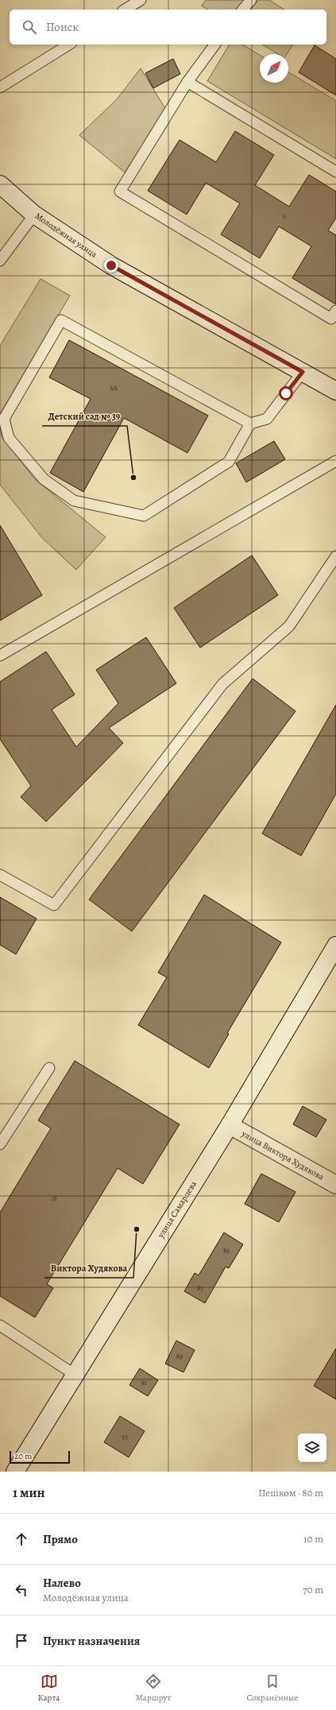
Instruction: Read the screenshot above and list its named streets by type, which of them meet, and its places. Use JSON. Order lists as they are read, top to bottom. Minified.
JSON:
{"streets":{"street":["Молодёжная улица","улица Виктора Худякова","улица Самарцева"]},"crossings":[["улица Виктора Худякова","улица Самарцева"]],"places":["Детский сад № 39","Виктора Худякова"],"house_numbers":["5","2А","18","85","87","89","91","93"],"scale_bar":"20 m","north":"top right","page":{"search":"Поиск","scale":"20 m","heading":["1 мин","Пешком · 80 m"],"list":[["Прямо","10 m"],["Налево","Молодёжная улица","70 m"],"Пункт назначения"],"nav":["Карта","Маршрут","Сохранённые"]}}
